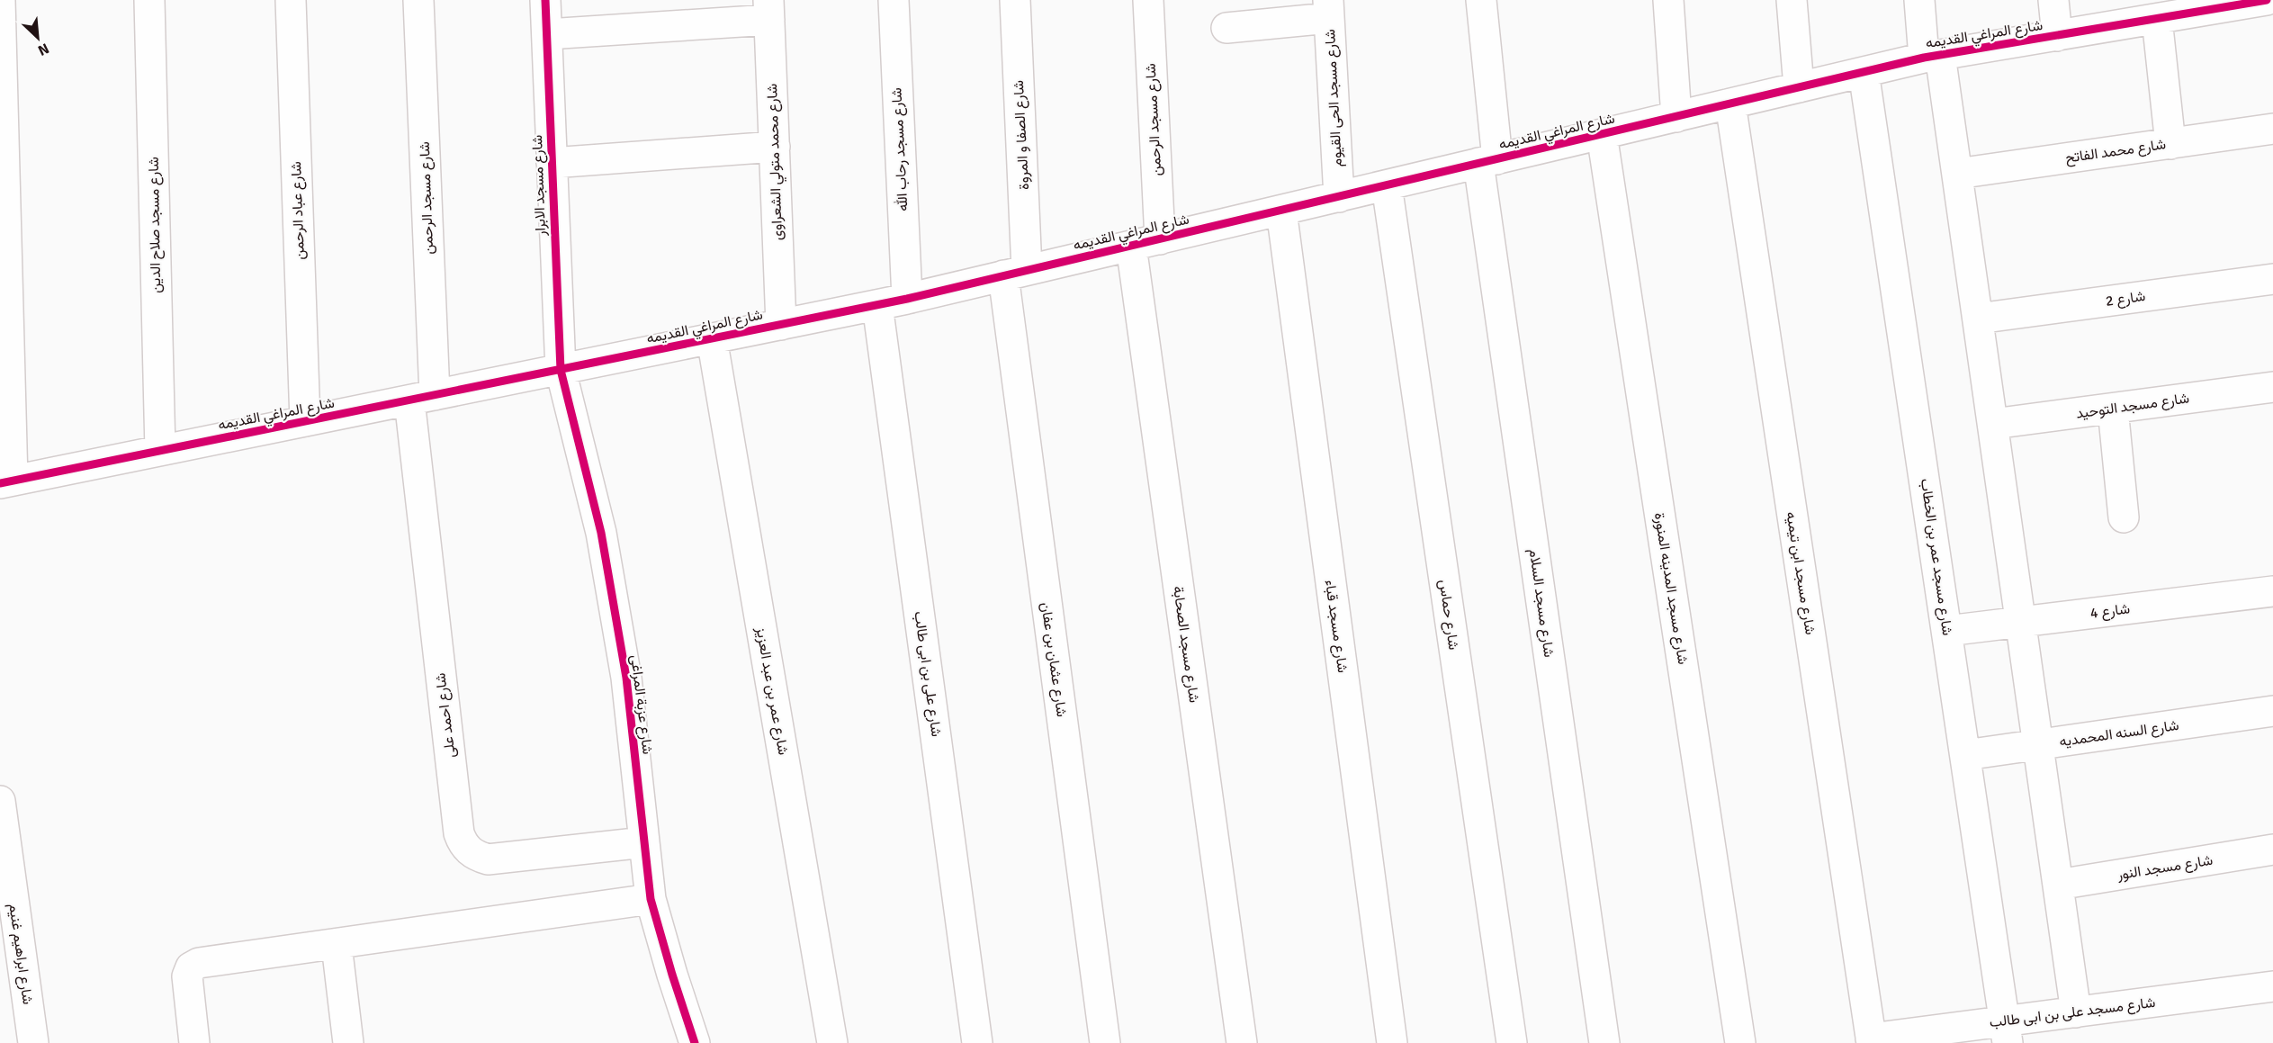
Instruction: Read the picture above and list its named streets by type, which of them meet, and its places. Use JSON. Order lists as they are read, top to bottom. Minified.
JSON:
{"streets":{"street":["شارع المراغي القديمه","شارع مسجد الحى القيوم","شارع مسجد الرحمن","شارع الصفا و المروة","شارع مسجد رحاب الله","شارع محمد الفاتح","شارع محمد متولي الشعراوى","شارع مسجد الابرار","شارع عباد الرحمن","شارع مسجد صلاح الدين","شارع 2","شارع مسجد التوحيد","شارع مسجد عمر بن الخطاب","شارع مسجد ابن تيميه","شارع مسجد المدينه المنورة","شارع مسجد السلام","شارع 4","شارع حماس","شارع مسجد قباء","شارع مسجد الصحابة","شارع عثمان بن عفان","شارع على بن ابى طالب","شارع عمر بن عبد العزيز","شارع عزبة المراغى","شارع احمد على","شارع السنه المحمديه","شارع مسجد النور","شارع ابراهيم غنيم","شارع مسجد على بن ابى طالب"]},"crossings":[["شارع المراغي القديمه","شارع مسجد الحى القيوم"],["شارع المراغي القديمه","شارع مسجد الرحمن"],["شارع المراغي القديمه","شارع الصفا و المروة"],["شارع المراغي القديمه","شارع مسجد رحاب الله"],["شارع المراغي القديمه","شارع محمد متولي الشعراوى"],["شارع المراغي القديمه","شارع مسجد الابرار"],["شارع المراغي القديمه","شارع عباد الرحمن"],["شارع المراغي القديمه","شارع مسجد صلاح الدين"],["شارع المراغي القديمه","شارع مسجد عمر بن الخطاب"],["شارع المراغي القديمه","شارع مسجد ابن تيميه"],["شارع المراغي القديمه","شارع مسجد المدينه المنورة"],["شارع المراغي القديمه","شارع مسجد السلام"],["شارع المراغي القديمه","شارع حماس"],["شارع المراغي القديمه","شارع مسجد قباء"],["شارع المراغي القديمه","شارع مسجد الصحابة"],["شارع المراغي القديمه","شارع عثمان بن عفان"],["شارع المراغي القديمه","شارع على بن ابى طالب"],["شارع المراغي القديمه","شارع عمر بن عبد العزيز"],["شارع المراغي القديمه","شارع عزبة المراغى"],["شارع المراغي القديمه","شارع احمد على"],["شارع مسجد الرحمن","شارع احمد على"],["شارع الصفا و المروة","شارع عثمان بن عفان"],["شارع مسجد الابرار","شارع عزبة المراغى"],["شارع مسجد عمر بن الخطاب","شارع 4"],["شارع مسجد عمر بن الخطاب","شارع السنه المحمديه"],["شارع مسجد عمر بن الخطاب","شارع مسجد على بن ابى طالب"],["شارع مسجد ابن تيميه","شارع مسجد على بن ابى طالب"],["شارع عزبة المراغى","شارع احمد على"]],"north":"bottom right"}
